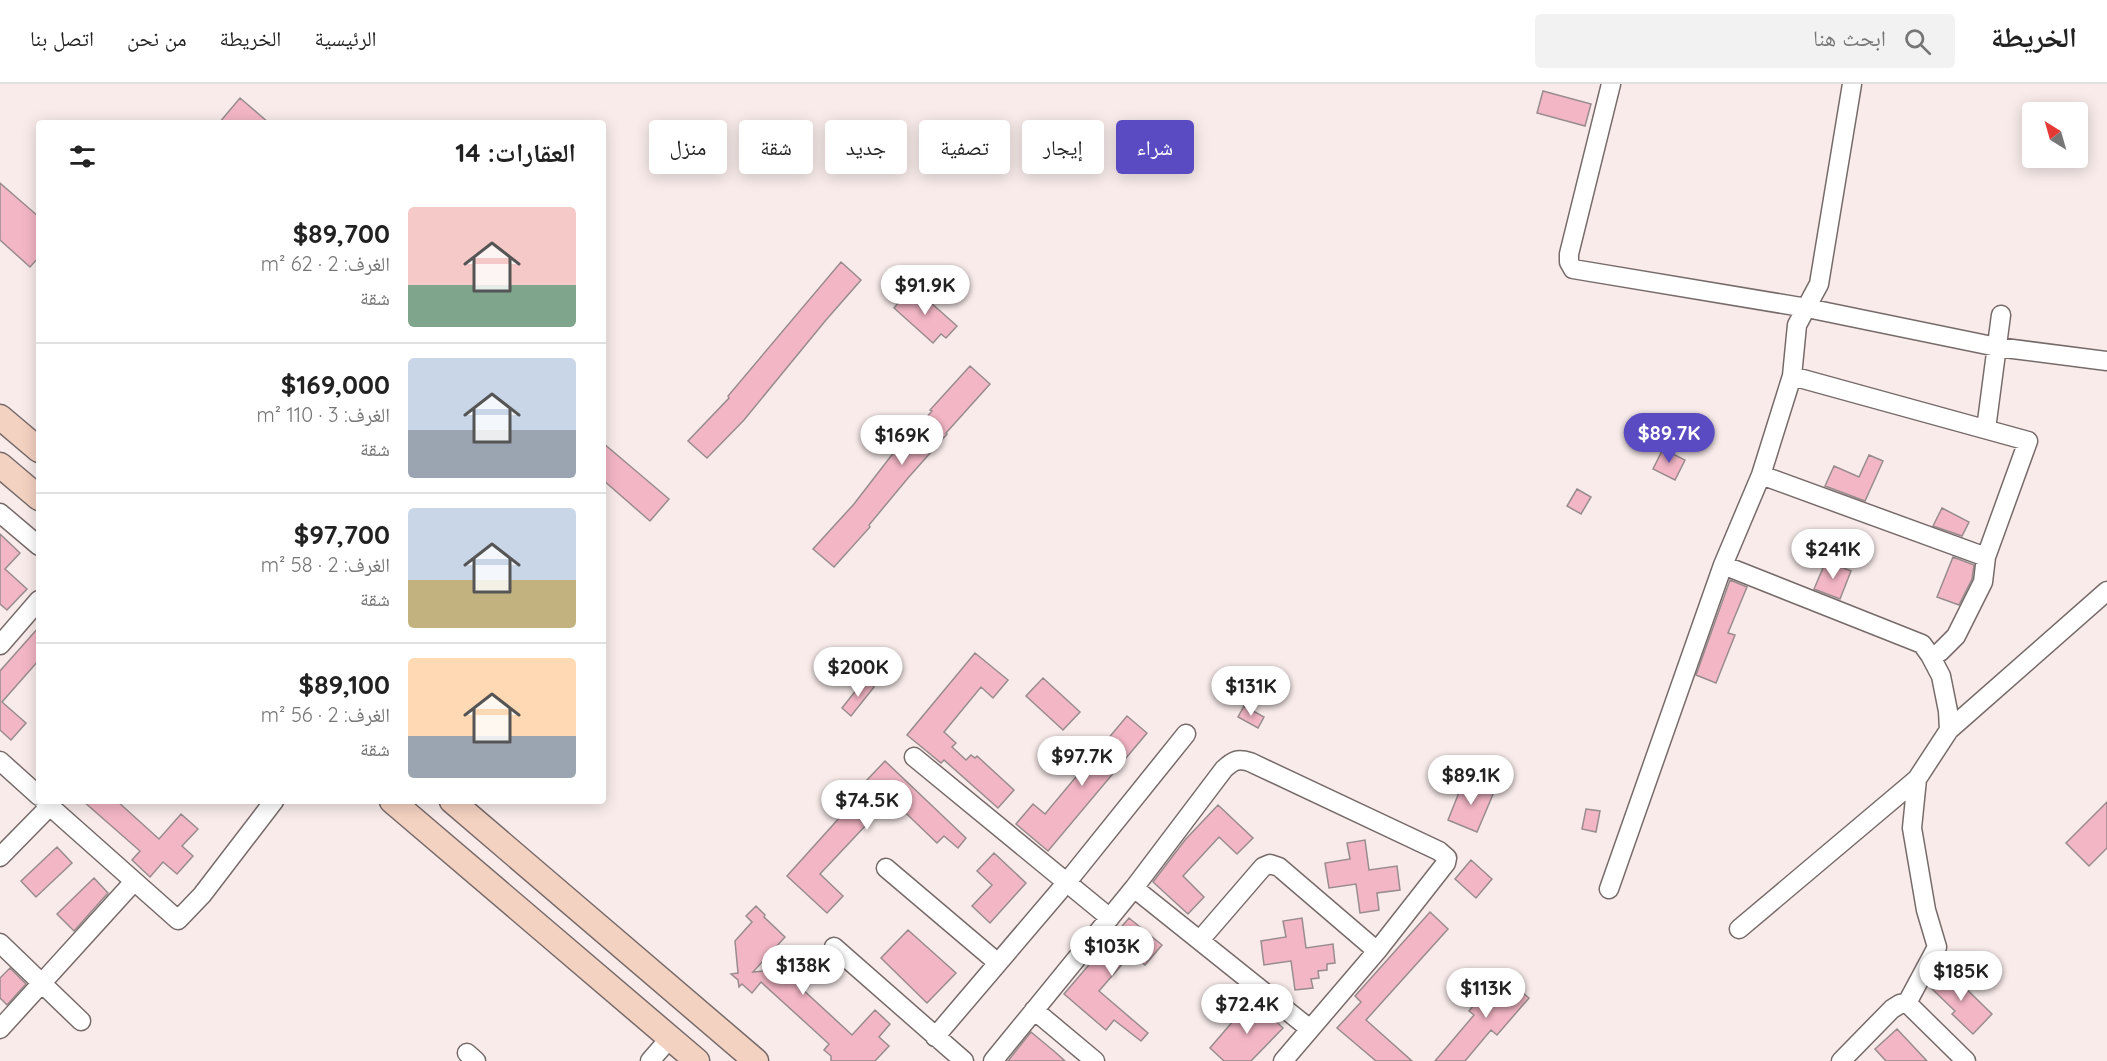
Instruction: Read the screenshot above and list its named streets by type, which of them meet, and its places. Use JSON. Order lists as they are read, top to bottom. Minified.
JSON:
{"north":"top left","page":{"header":"الخريطة","search":"ابحث هنا","nav":["الرئيسية","الخريطة","من نحن","اتصل بنا"],"chip":["شراء","إيجار","تصفية","جديد","شقة","منزل"],"heading":"العقارات: 14","list":[{"name":"$89,700","note":"الغرف: 2 · 62 m² · شقة"},{"name":"$169,000","note":"الغرف: 3 · 110 m² · شقة"},{"name":"$97,700","note":"الغرف: 2 · 58 m² · شقة"},{"name":"$89,100","note":"الغرف: 2 · 56 m² · شقة"}],"price":["$91.9K","$89.7K","$169K","$241K","$200K","$131K","$97.7K","$89.1K","$74.5K","$103K","$138K","$185K","$113K","$72.4K"]}}
